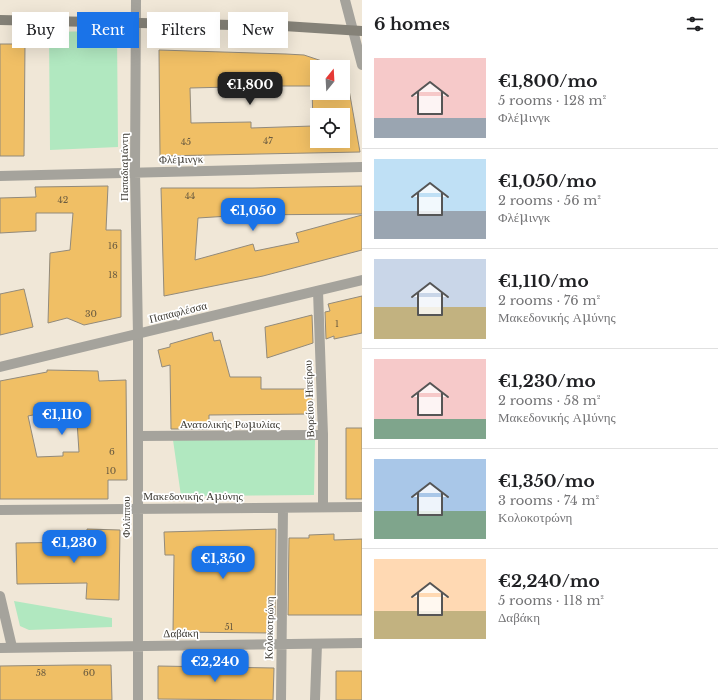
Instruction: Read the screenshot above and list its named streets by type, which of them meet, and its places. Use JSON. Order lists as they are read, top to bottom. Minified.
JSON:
{"streets":{"street":["Φλέμινγκ","Παπαδιαμάντη","Παπαφλέσσα","Βορείου Ηπείρου","Ανατολικής Ρωμυλίας","Μακεδονικής Αμύνης","Φιλίππου","Κολοκοτρώνη","Δαβάκη"]},"crossings":[["Φλέμινγκ","Παπαδιαμάντη"],["Παπαδιαμάντη","Παπαφλέσσα"],["Παπαδιαμάντη","Φιλίππου"],["Παπαφλέσσα","Βορείου Ηπείρου"],["Παπαφλέσσα","Φιλίππου"],["Βορείου Ηπείρου","Ανατολικής Ρωμυλίας"],["Βορείου Ηπείρου","Μακεδονικής Αμύνης"],["Ανατολικής Ρωμυλίας","Φιλίππου"],["Μακεδονικής Αμύνης","Φιλίππου"],["Μακεδονικής Αμύνης","Κολοκοτρώνη"],["Φιλίππου","Δαβάκη"],["Κολοκοτρώνη","Δαβάκη"]],"house_numbers":["47","45","44","42","16","18","30","1","6","10","51","58","60"],"north":"top","page":{"heading":"6 homes","chip":["Buy","Rent","Filters","New"],"list":[{"name":"€1,800/mo","note":"5 rooms · 128 m² · Φλέμινγκ"},{"name":"€1,050/mo","note":"2 rooms · 56 m² · Φλέμινγκ"},{"name":"€1,110/mo","note":"2 rooms · 76 m² · Μακεδονικής Αμύνης"},{"name":"€1,230/mo","note":"2 rooms · 58 m² · Μακεδονικής Αμύνης"},{"name":"€1,350/mo","note":"3 rooms · 74 m² · Κολοκοτρώνη"},{"name":"€2,240/mo","note":"5 rooms · 118 m² · Δαβάκη"}],"price":["€1,800","€1,050","€1,110","€1,230","€1,350","€2,240"]}}
